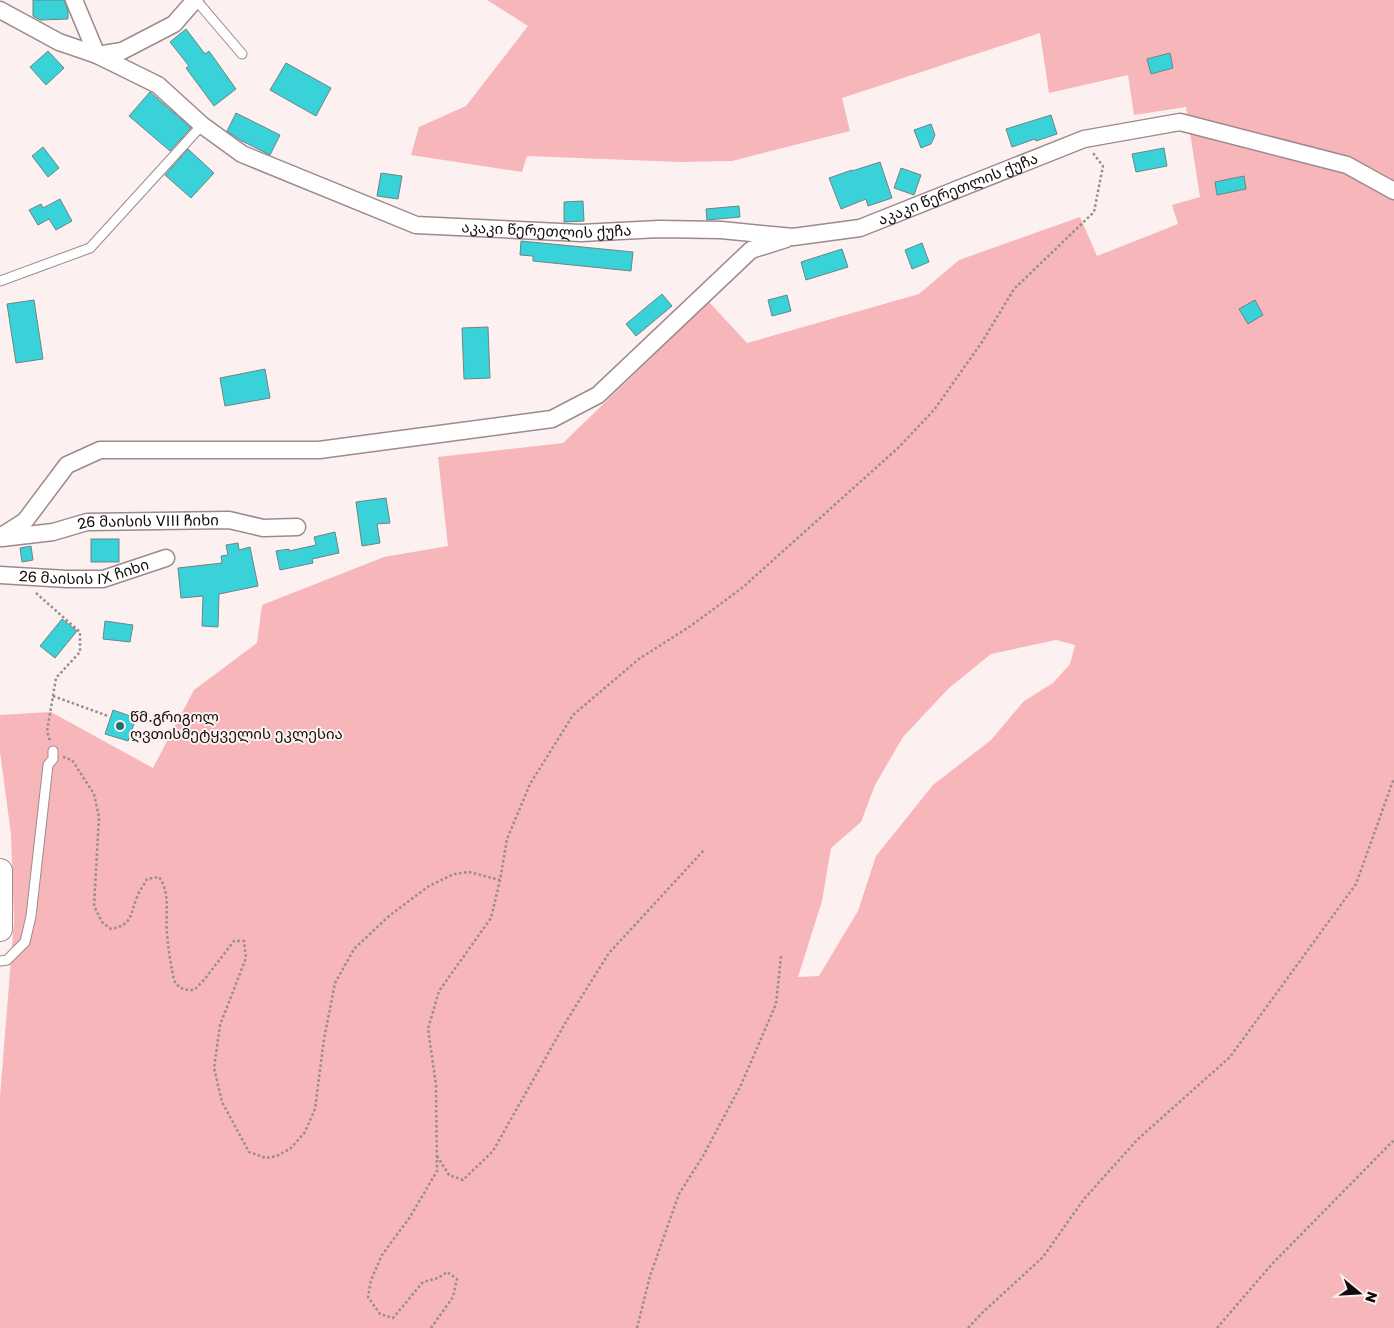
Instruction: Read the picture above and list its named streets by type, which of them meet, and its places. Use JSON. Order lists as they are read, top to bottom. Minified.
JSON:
{"streets":{"street":["აკაკი წერეთლის ქუჩა","26 მაისის VIII ჩიხი","26 მაისის IX ჩიხი"]},"places":["წმ.გრიგოლ ღვთისმეტყველის ეკლესია"],"north":"right"}
